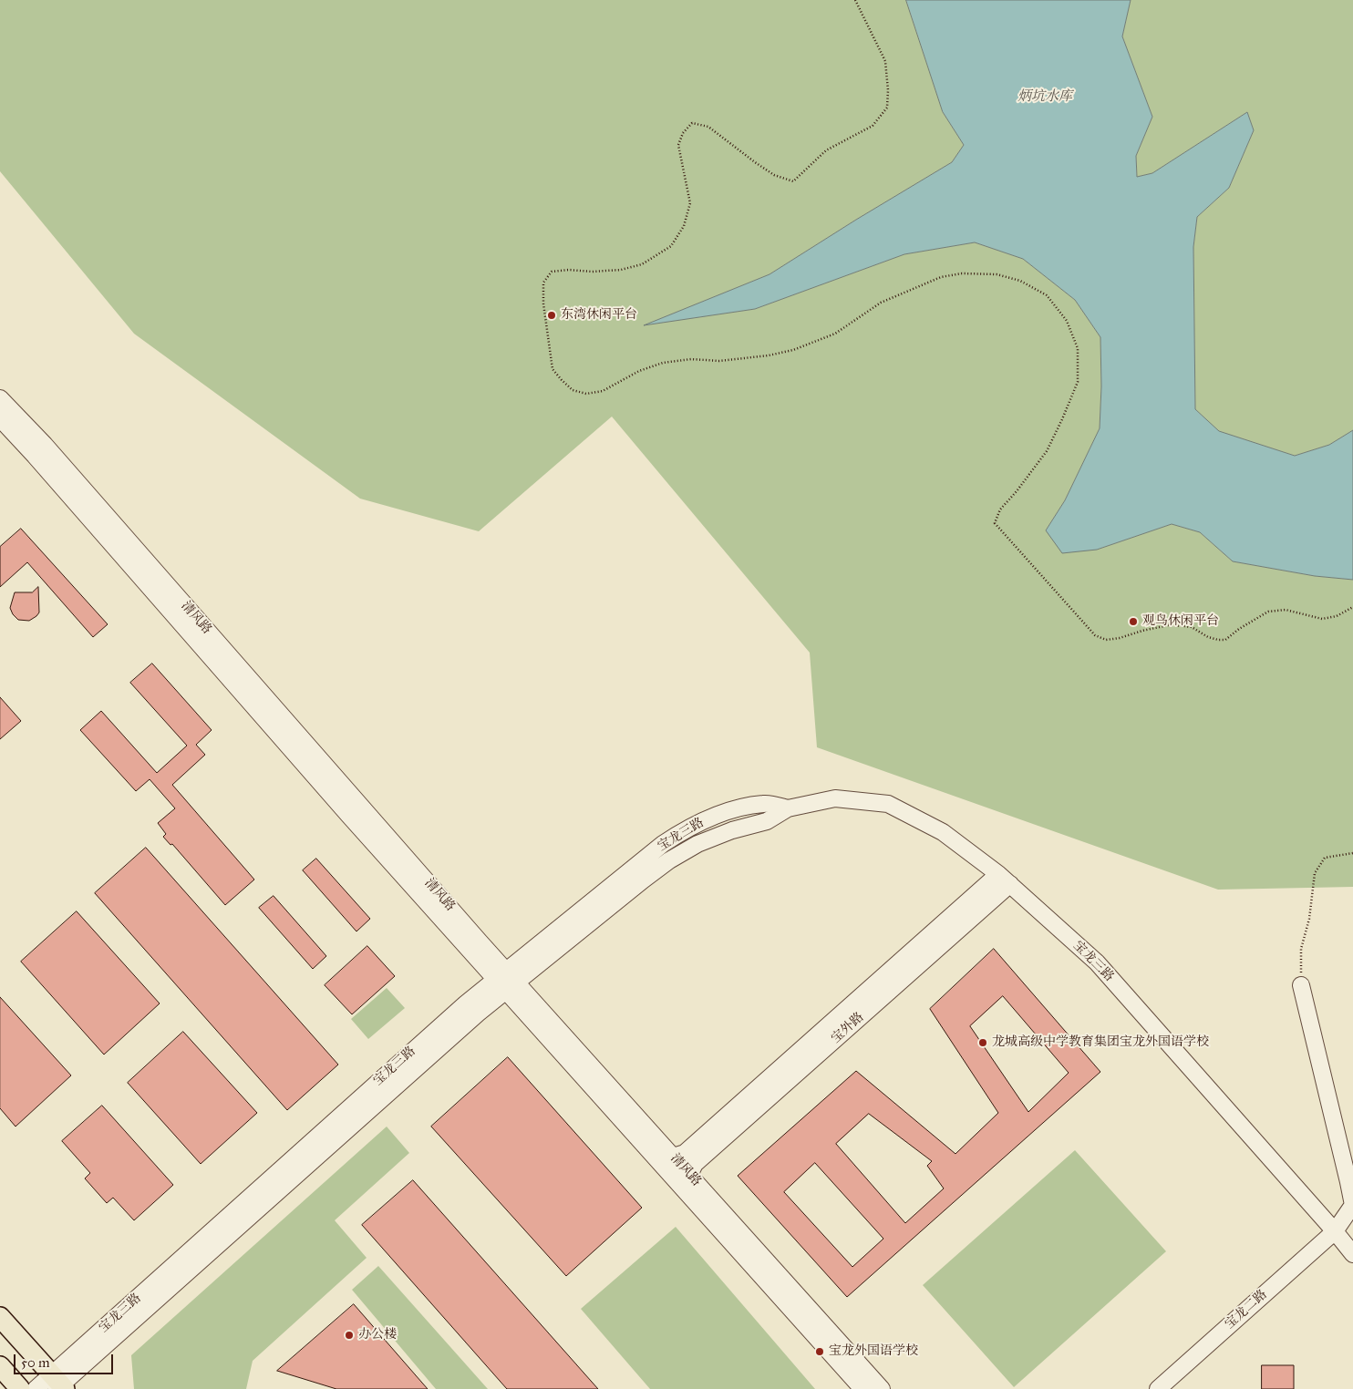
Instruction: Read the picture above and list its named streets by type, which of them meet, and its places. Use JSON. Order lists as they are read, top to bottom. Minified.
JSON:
{"streets":{"street":["清风路","宝龙三路","宝外路","宝龙二路"]},"crossings":[["清风路","宝龙三路"],["清风路","宝外路"],["宝龙三路","宝外路"],["宝龙三路","宝龙二路"]],"water":["炳坑水库"],"places":["东湾休闲平台","观鸟休闲平台","龙城高级中学教育集团宝龙外国语学校","办公楼","宝龙外国语学校"],"scale_bar":"50 m"}
